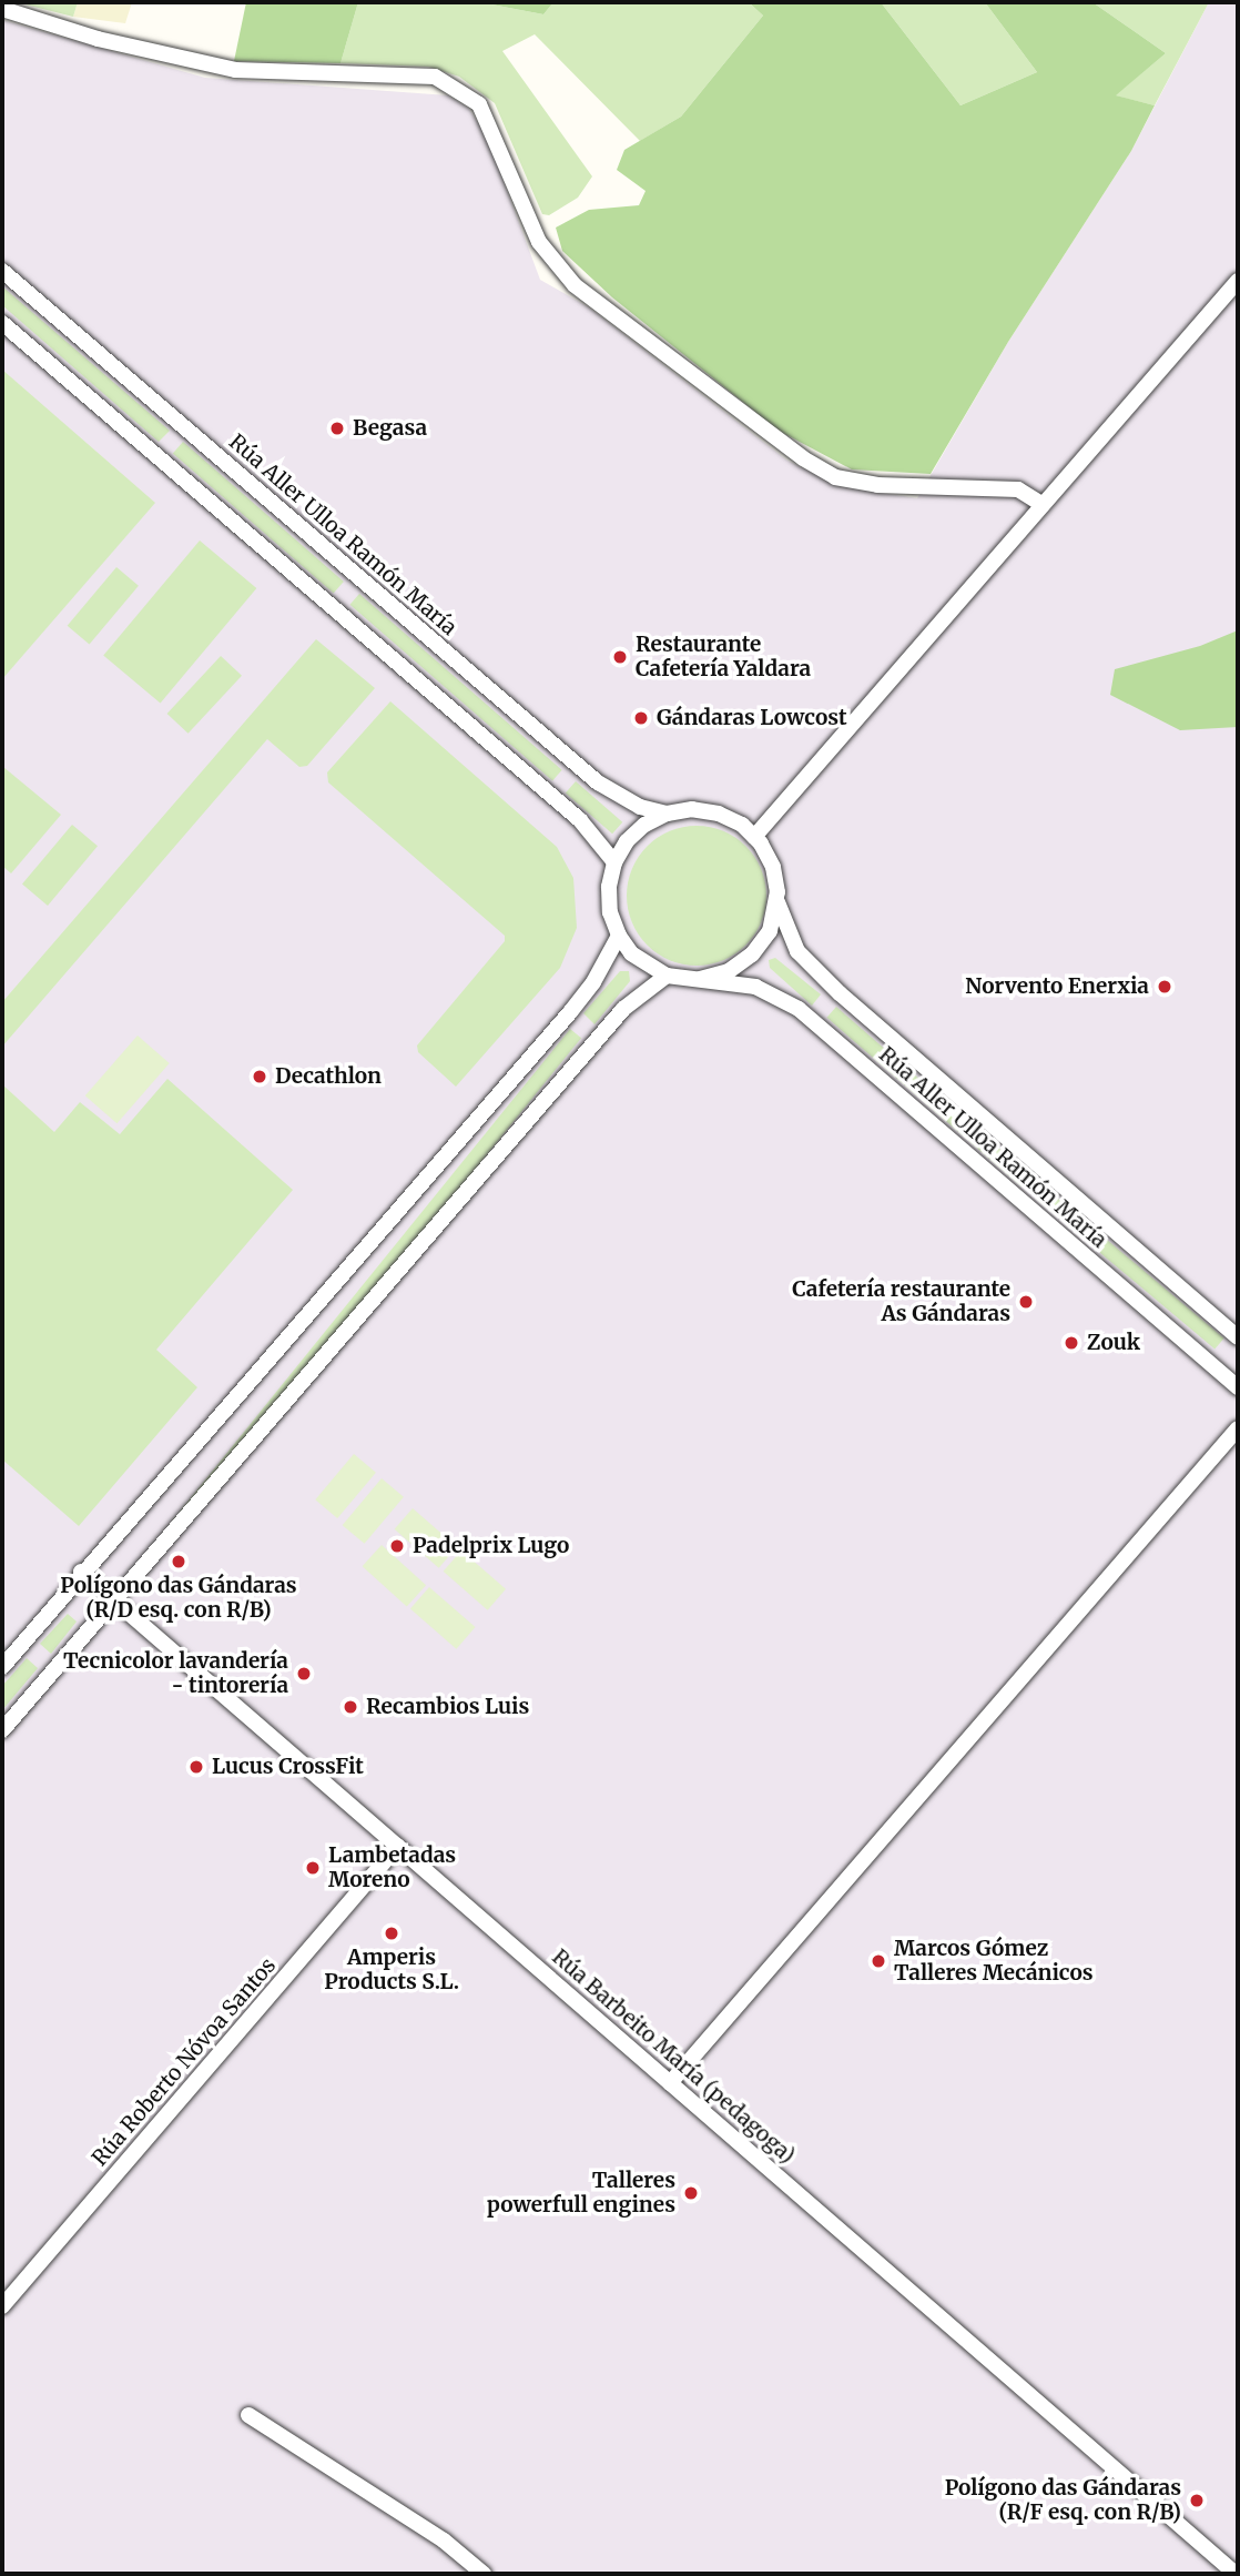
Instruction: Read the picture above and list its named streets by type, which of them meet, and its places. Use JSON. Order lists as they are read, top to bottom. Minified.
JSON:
{"streets":{"street":["Rúa Aller Ulloa Ramón María","Rúa Barbeito María (pedagoga)","Rúa Roberto Nóvoa Santos"]},"crossings":[["Rúa Barbeito María (pedagoga)","Rúa Roberto Nóvoa Santos"]],"places":["Begasa","Restaurante Cafetería Yaldara","Gándaras Lowcost","Norvento Enerxia","Decathlon","Cafetería restaurante As Gándaras","Zouk","Padelprix Lugo","Polígono das Gándaras (R/D esq. con R/B)","Tecnicolor lavandería - tintorería","Recambios Luis","Lucus CrossFit","Lambetadas Moreno","Amperis Products S.L.","Marcos Gómez Talleres Mecánicos","Talleres powerfull engines","Polígono das Gándaras (R/F esq. con R/B)"]}
